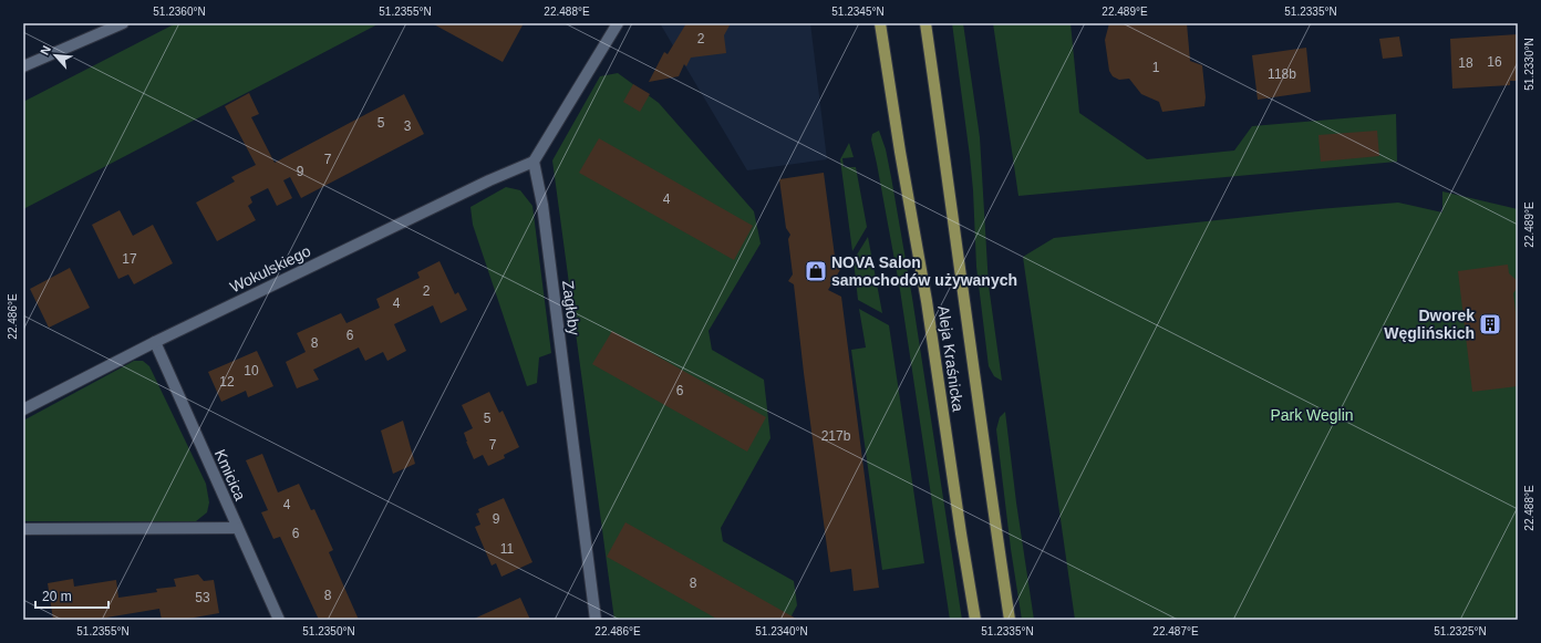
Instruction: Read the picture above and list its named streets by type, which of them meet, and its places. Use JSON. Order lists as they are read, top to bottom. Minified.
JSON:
{"streets":{"main road":["Aleja Kraśnicka"],"street":["Wokulskiego","Zagłoby","Kmicica"]},"crossings":[["Wokulskiego","Zagłoby"],["Wokulskiego","Kmicica"]],"parks":["Park Weglin"],"places":{"shop":["NOVA Salon samochodów używanych"],"building":["Dworek Węglińskich"]},"house_numbers":["2","16","18","1","118b","5","3","7","9","4","17","2","4","6","8","10","12","6","5","217b","7","4","9","6","11","8","8","53"],"scale_bar":"20 m","north":"top left","coordinates":["51.2360°N","51.2355°N","22.488°E","51.2345°N","22.489°E","51.2335°N","51.2330°N","22.486°E","51.2350°N","51.2340°N","22.487°E","51.2325°N"]}
